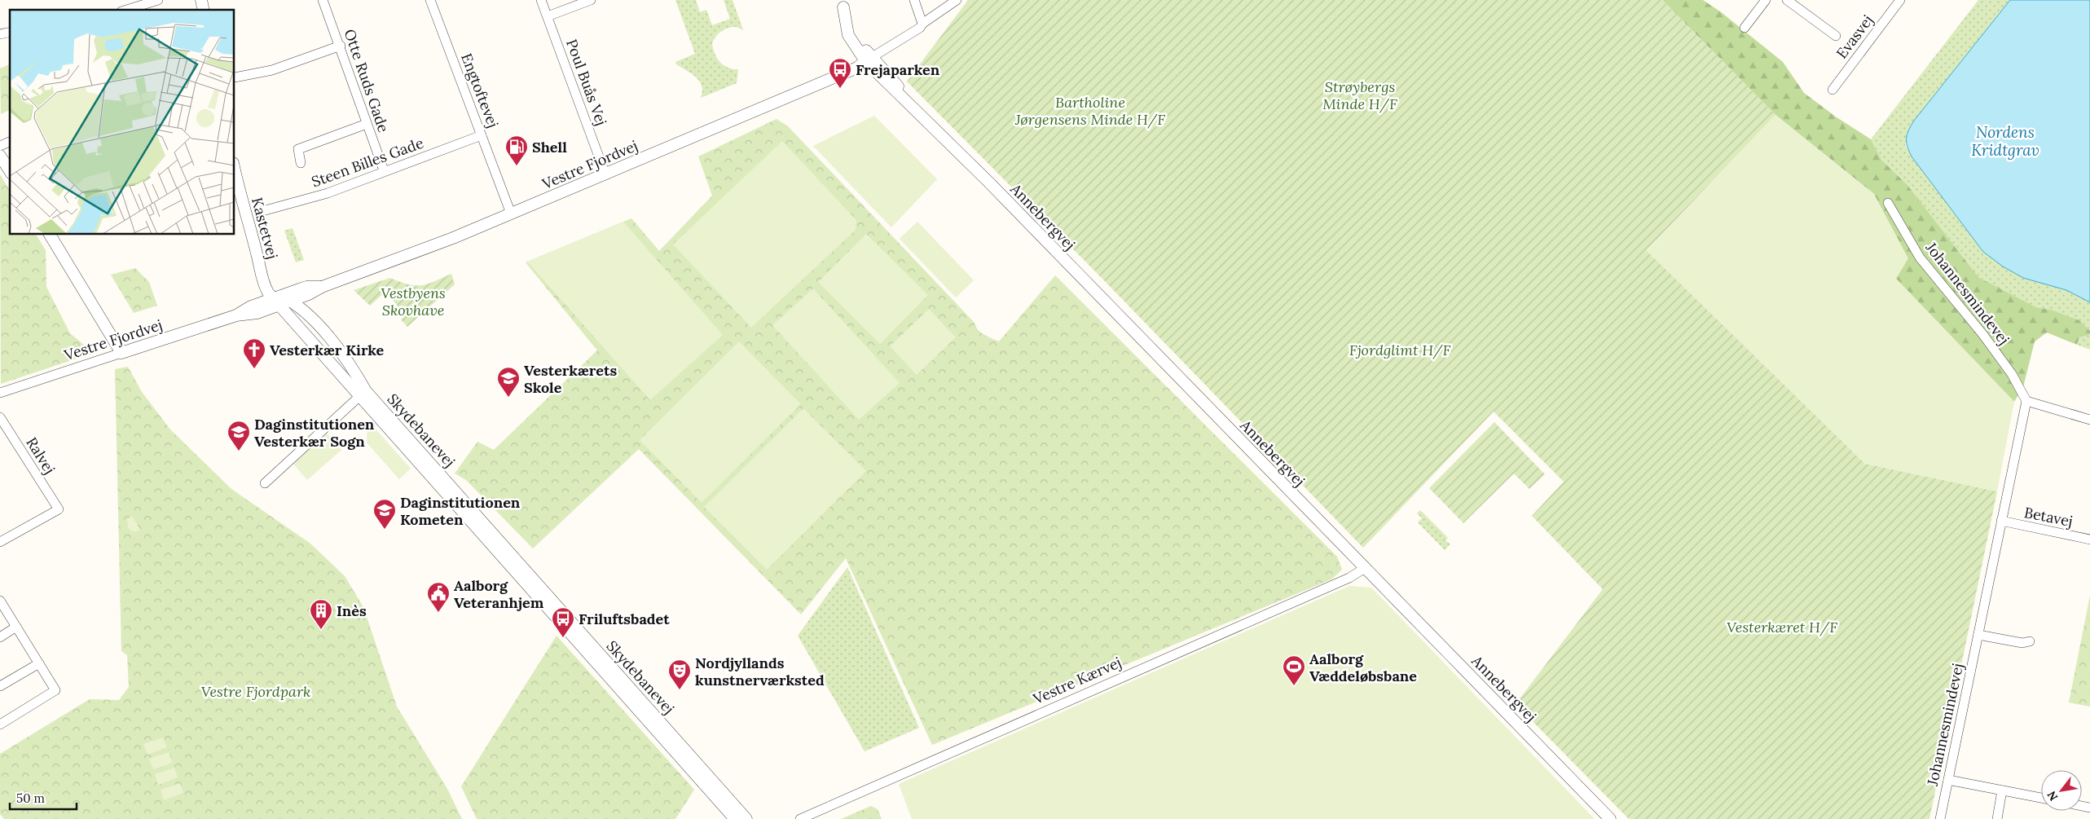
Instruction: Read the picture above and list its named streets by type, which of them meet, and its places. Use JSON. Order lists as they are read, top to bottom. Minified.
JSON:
{"streets":{"street":["Evasvej","Otte Ruds Gade","Poul Buås Vej","Engtoftevej","Steen Billes Gade","Vestre Fjordvej","Annebergvej","Kastetvej","Johannesmindevej","Skydebanevej","Ralvej","Betavej","Vestre Kærvej"]},"crossings":[["Otte Ruds Gade","Steen Billes Gade"],["Poul Buås Vej","Vestre Fjordvej"],["Engtoftevej","Steen Billes Gade"],["Engtoftevej","Vestre Fjordvej"],["Vestre Fjordvej","Annebergvej"],["Vestre Fjordvej","Kastetvej"],["Vestre Fjordvej","Skydebanevej"],["Annebergvej","Vestre Kærvej"],["Kastetvej","Skydebanevej"],["Johannesmindevej","Betavej"]],"water":["Nordens Kridtgrav"],"parks":["Strøybergs Minde H/F","Bartholine Jørgensens Minde H/F","Vestbyens Skovhave","Fjordglimt H/F","Vesterkæret H/F","Vestre Fjordpark"],"places":{"bus stop":["Frejaparken","Friluftsbadet"],"fuel station":["Shell"],"church":["Vesterkær Kirke"],"school or university":["Vesterkærets Skole","Daginstitutionen Vesterkær Sogn","Daginstitutionen Kometen"],"public building":["Aalborg Veteranhjem"],"building":["Inès"],"sports":["Aalborg Væddeløbsbane"],"theatre":["Nordjyllands kunstnerværksted"]},"scale_bar":"50 m","north":"bottom left"}
